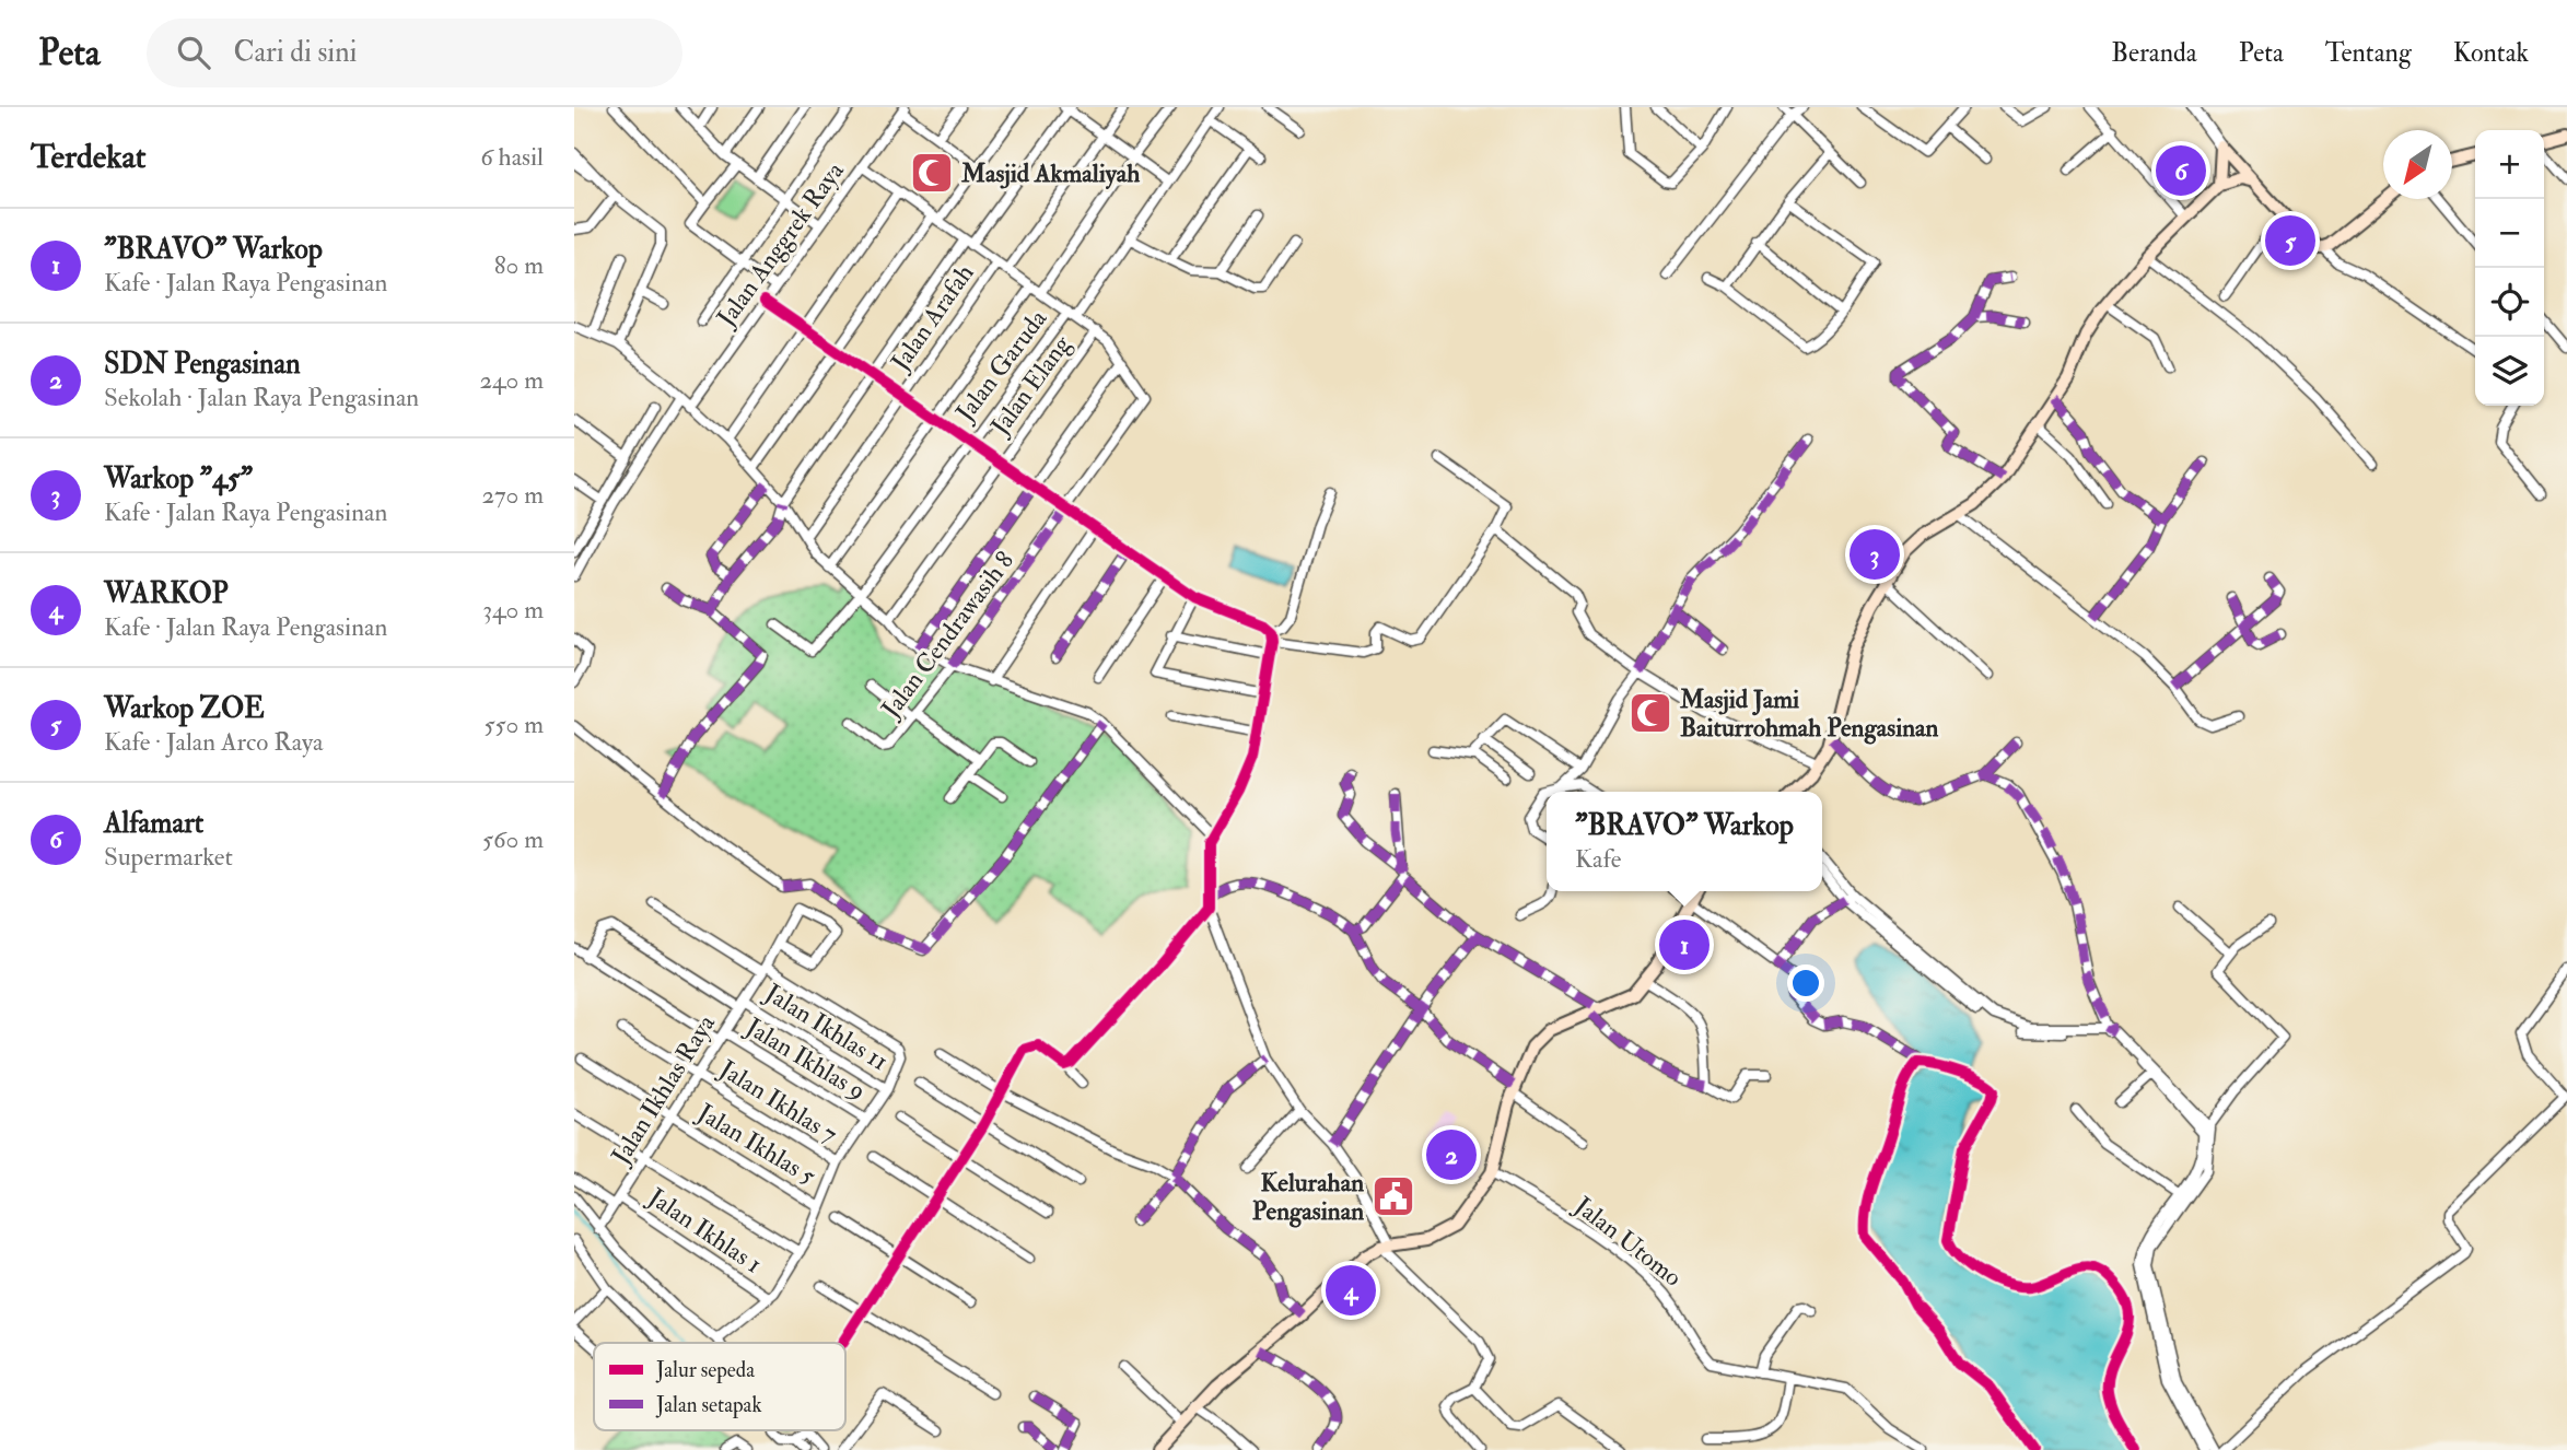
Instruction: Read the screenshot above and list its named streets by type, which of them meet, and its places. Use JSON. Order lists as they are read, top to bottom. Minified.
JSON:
{"streets":{"street":["Jalan Anggrek Raya","Jalan Arafah","Jalan Garuda","Jalan Elang","Jalan Cendrawasih 8","Jalan Ikhlas 11","Jalan Ikhlas 9","Jalan Ikhlas Raya","Jalan Ikhlas 7","Jalan Ikhlas 5","Jalan Ikhlas 1","Jalan Utomo"]},"crossings":[["Jalan Ikhlas 11","Jalan Ikhlas 9"],["Jalan Ikhlas 11","Jalan Ikhlas Raya"],["Jalan Ikhlas 9","Jalan Ikhlas Raya"],["Jalan Ikhlas Raya","Jalan Ikhlas 7"],["Jalan Ikhlas Raya","Jalan Ikhlas 5"],["Jalan Ikhlas Raya","Jalan Ikhlas 1"]],"places":{"mosque":["Masjid Akmaliyah","Masjid Jami Baiturrohmah Pengasinan"],"public building":["Kelurahan Pengasinan"]},"legend":["Jalur sepeda","Jalan setapak"],"north":"bottom left","page":{"header":"Peta","search":"Cari di sini","nav":["Beranda","Peta","Tentang","Kontak"],"heading":["Terdekat","6 hasil"],"map_buttons":["+","−"],"pins":["6","5","3","1","2","4"],"list":[{"mark":"1","name":"\"BRAVO\" Warkop","note":"Kafe · Jalan Raya Pengasinan","value":"80 m"},{"mark":"2","name":"SDN Pengasinan","note":"Sekolah · Jalan Raya Pengasinan","value":"240 m"},{"mark":"3","name":"Warkop \"45\"","note":"Kafe · Jalan Raya Pengasinan","value":"270 m"},{"mark":"4","name":"WARKOP","note":"Kafe · Jalan Raya Pengasinan","value":"340 m"},{"mark":"5","name":"Warkop ZOE","note":"Kafe · Jalan Arco Raya","value":"550 m"},{"mark":"6","name":"Alfamart","note":"Supermarket","value":"560 m"}],"popup":["\"BRAVO\" Warkop","Kafe"]}}
